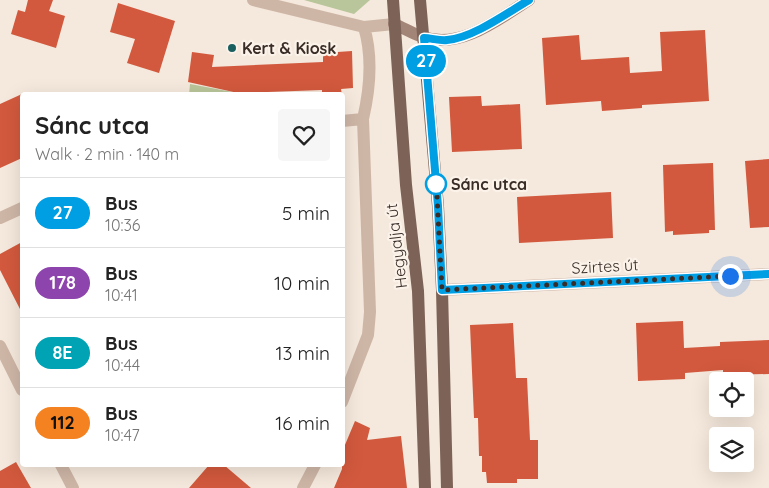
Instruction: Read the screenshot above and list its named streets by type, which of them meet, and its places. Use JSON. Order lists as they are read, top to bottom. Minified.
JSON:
{"streets":{"main road":["Hegyalja út"],"street":["Szirtes út"]},"places":["Kert & Kiosk","Sánc utca"],"lines":["bus line 27"],"page":{"on_map":"27","heading":["Sánc utca","Walk · 2 min · 140 m"],"list":[{"mark":"27","name":"Bus","note":"10:36","value":"5 min"},{"mark":"178","name":"Bus","note":"10:41","value":"10 min"},{"mark":"8E","name":"Bus","note":"10:44","value":"13 min"},{"mark":"112","name":"Bus","note":"10:47","value":"16 min"}]}}
